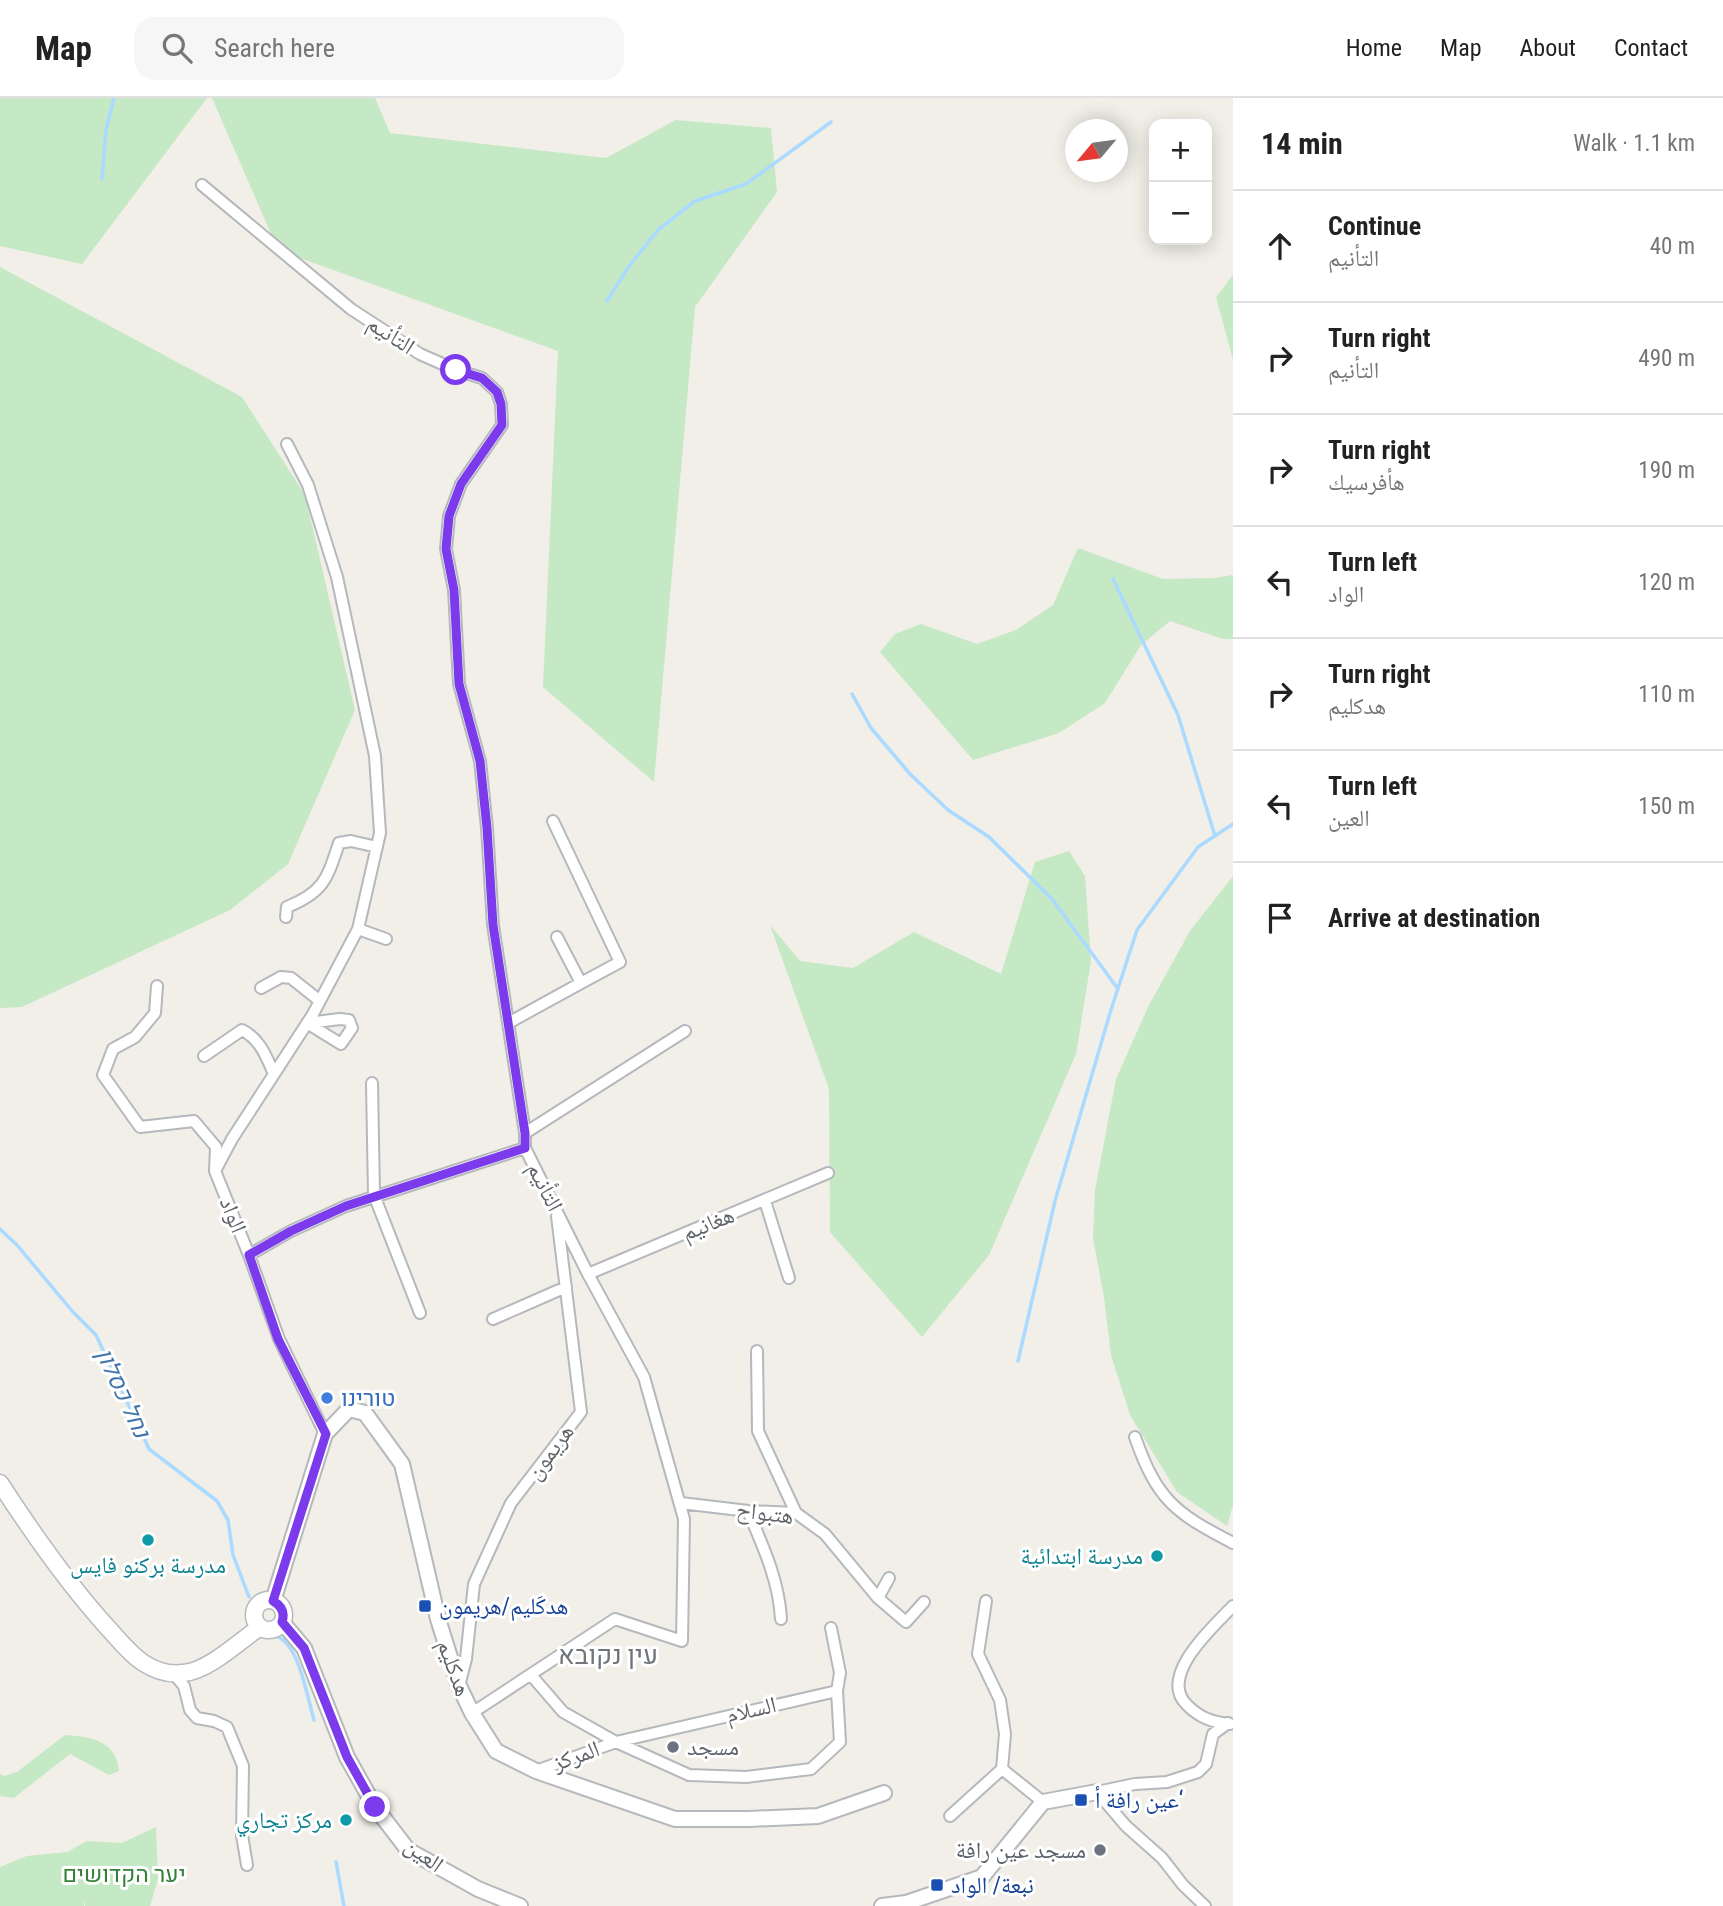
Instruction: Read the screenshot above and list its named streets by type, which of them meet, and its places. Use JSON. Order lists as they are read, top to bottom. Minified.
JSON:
{"streets":{"street":["التأنيم","الواد","هغانيم","هريمون","هتبواح","هدكليم","السلام","المركز","العين"]},"crossings":[["التأنيم","هغانيم"],["التأنيم","هريمون"],["التأنيم","هتبواح"],["التأنيم","هدكليم"],["الواد","هدكليم"],["هريمون","هدكليم"],["هدكليم","المركز"],["هدكليم","العين"],["السلام","المركز"]],"districts":["עין נקובא"],"water":["נחל כסלון"],"parks":["יער הקדושים"],"places":{"other":["טורינו","مدرسة بركنو فايس","مدرسة ابتدائية","مسجد","مركز تجاري","مسجد عين رافة"],"transit":["هدكَليم/هريمون","عين رافة أ‘","نبعة/ الواد"]},"north":"bottom left","page":{"header":"Map","search":"Search here","nav":["Home","Map","About","Contact"],"heading":["14 min","Walk · 1.1 km"],"map_buttons":["+","−"],"list":[["Continue","التأنيم","40 m"],["Turn right","التأنيم","490 m"],["Turn right","هأفرسيك","190 m"],["Turn left","الواد","120 m"],["Turn right","هدكليم","110 m"],["Turn left","العين","150 m"],"Arrive at destination"]}}
